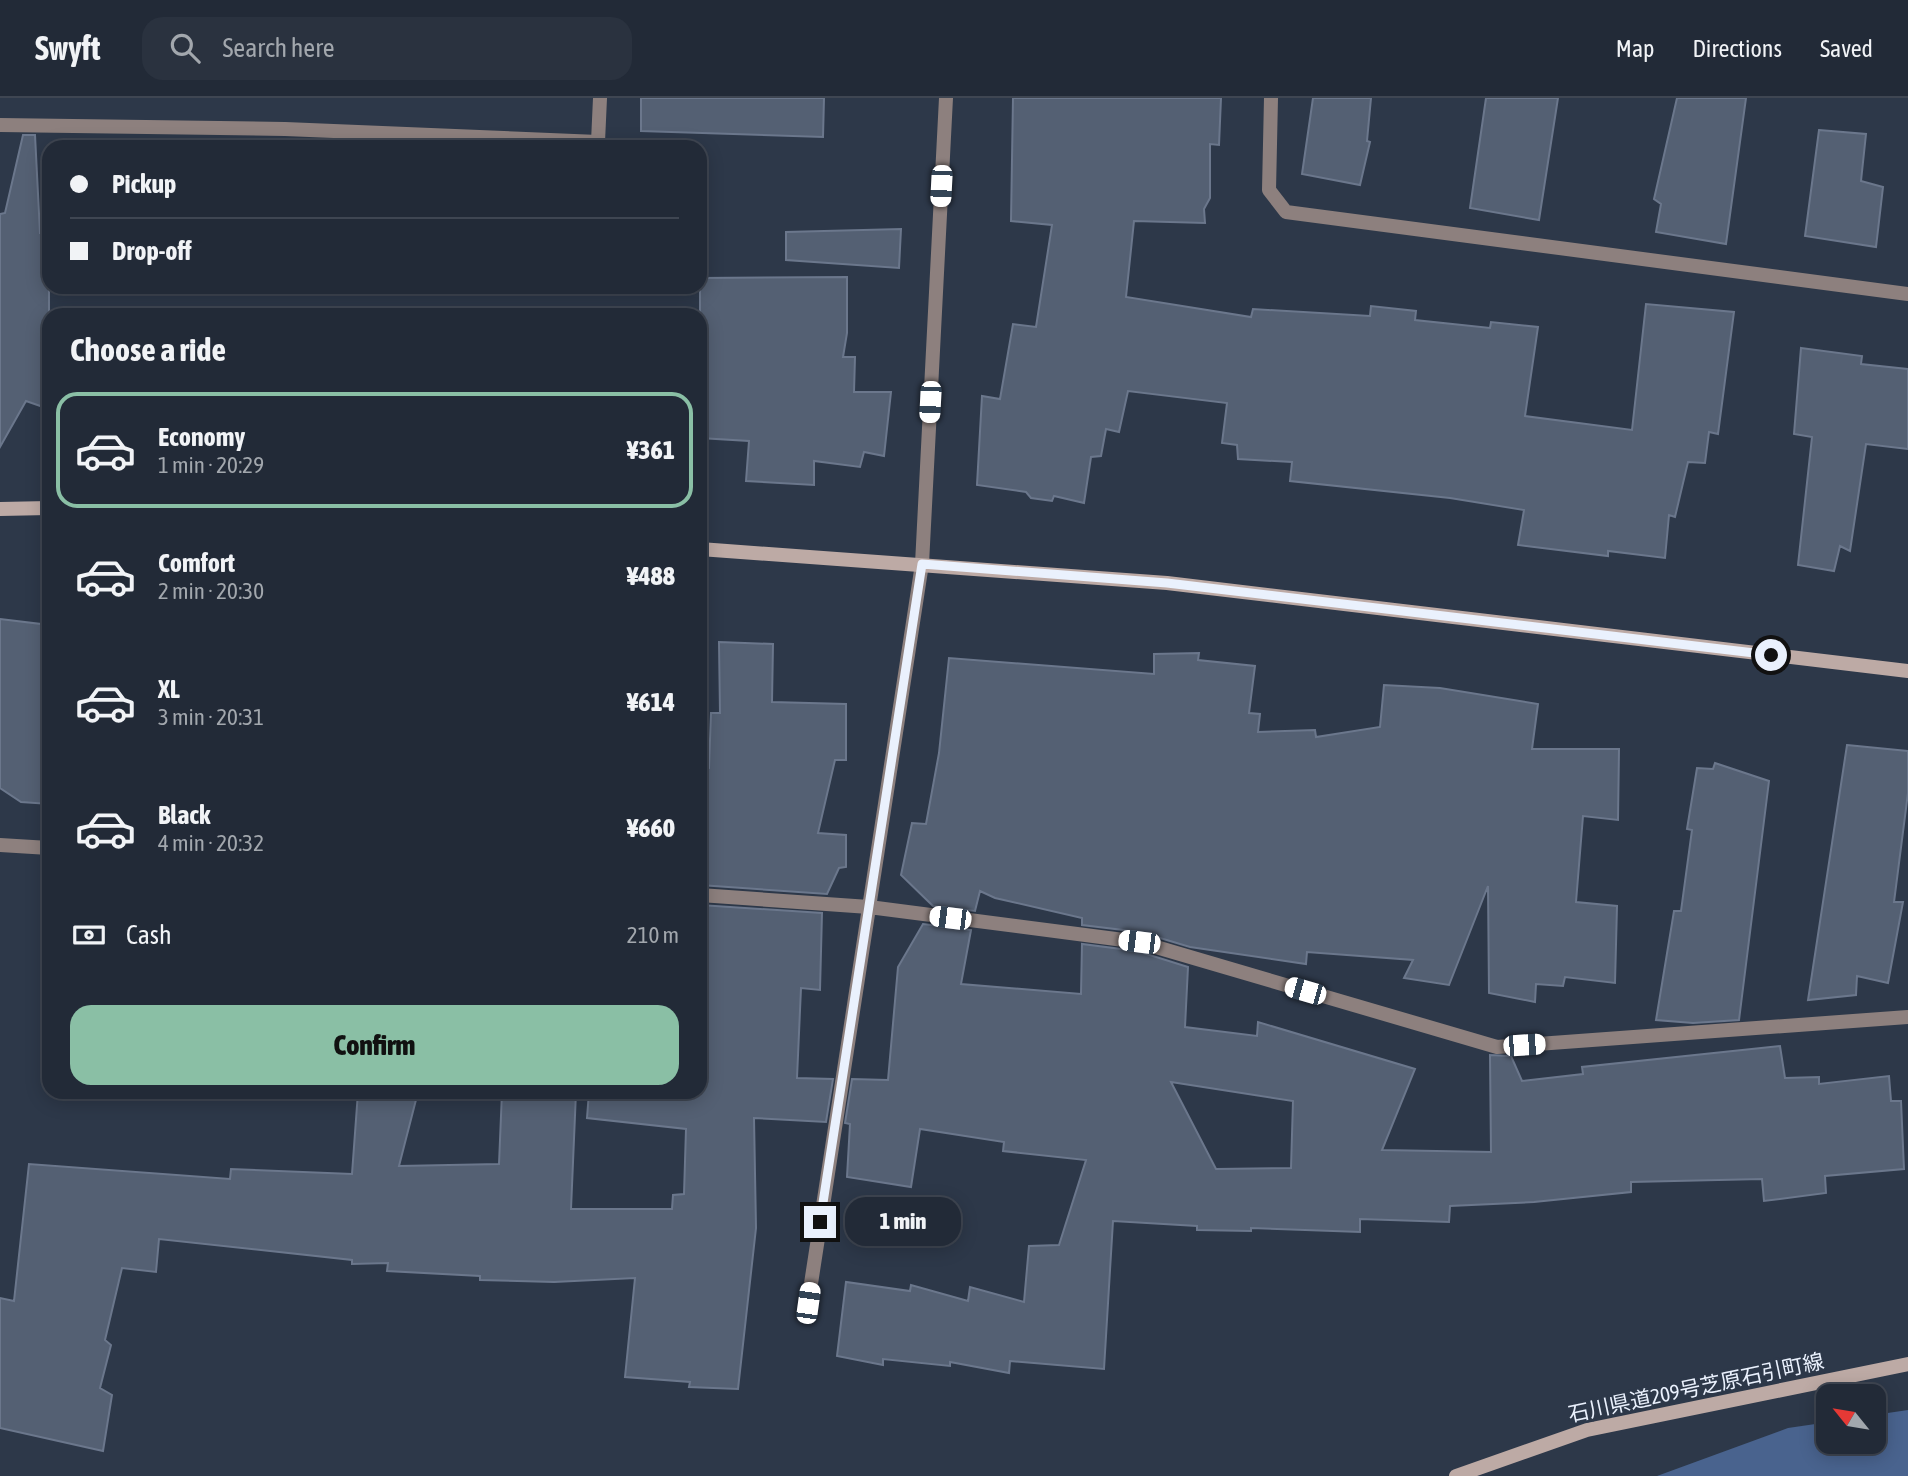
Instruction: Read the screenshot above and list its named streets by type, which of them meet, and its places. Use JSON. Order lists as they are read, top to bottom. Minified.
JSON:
{"streets":{"street":["石川県道209号芝原石引町線"]},"north":"top left","page":{"header":"Swyft","search":"Search here","nav":["Map","Directions","Saved"],"banner":["Pickup","Drop-off"],"heading":"Choose a ride","list":[{"name":"Economy","note":"1 min · 20:29","value":"¥361"},{"name":"Comfort","note":"2 min · 20:30","value":"¥488"},{"name":"XL","note":"3 min · 20:31","value":"¥614"},{"name":"Black","note":"4 min · 20:32","value":"¥660"}],"pay":["Cash","210 m"],"buttons":"Confirm","bubble":"1 min"}}
